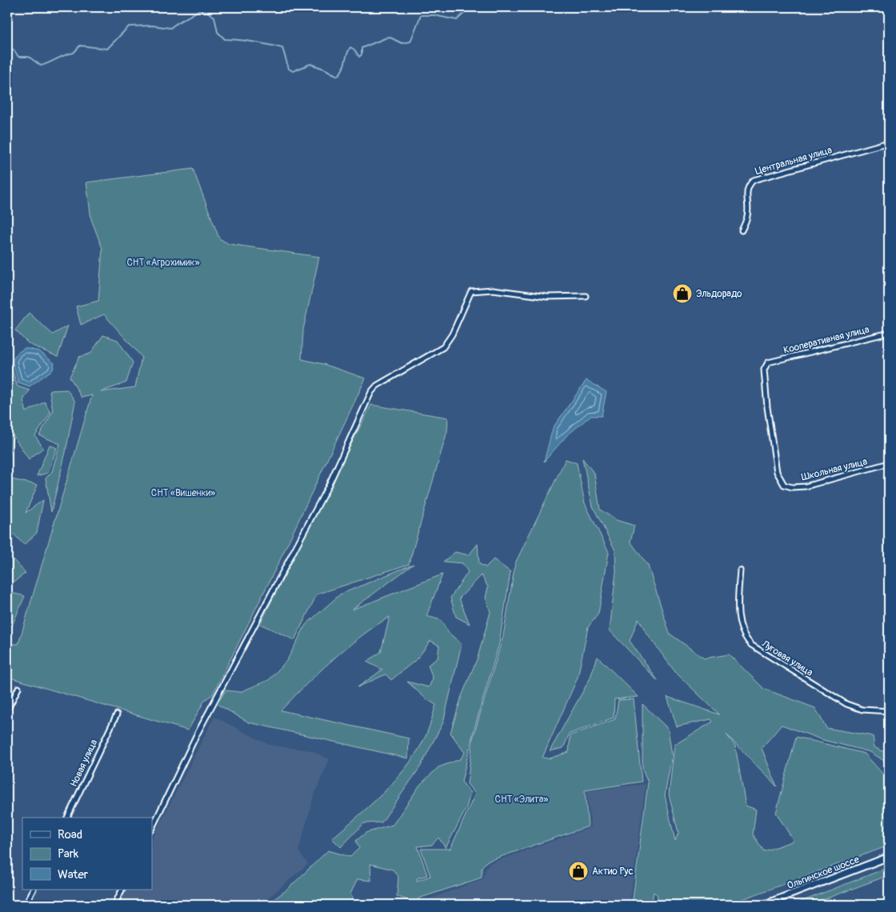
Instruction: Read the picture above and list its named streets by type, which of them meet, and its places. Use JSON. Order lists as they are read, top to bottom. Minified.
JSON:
{"streets":{"main road":["Ольгинское шоссе"],"street":["Центральная улица","Кооперативная улица","Школьная улица","Луговая улица","Новая улица"]},"crossings":[["Кооперативная улица","Школьная улица"]],"parks":["СНТ «Агрохимик»","СНТ «Вишенки»","СНТ «Элита»"],"places":{"shop":["Эльдорадо","Актио Рус"]},"legend":["Road","Park","Water"]}
